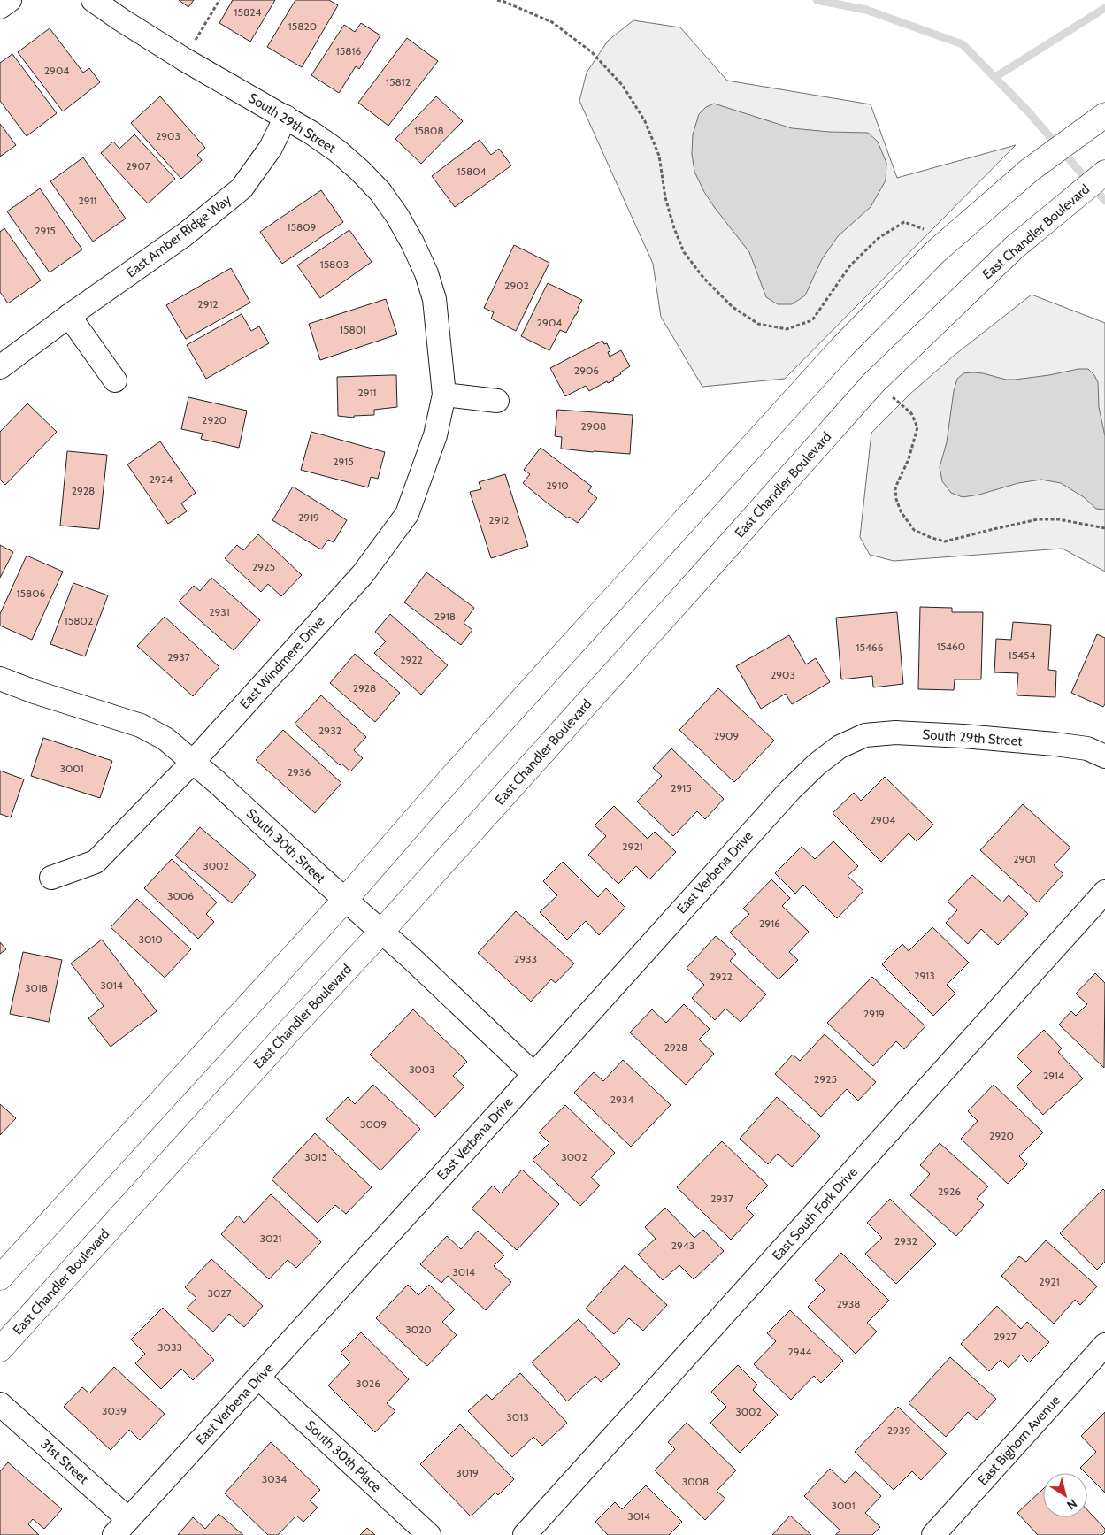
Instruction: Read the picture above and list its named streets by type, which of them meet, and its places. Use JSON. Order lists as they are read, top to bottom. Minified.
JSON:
{"streets":{"main road":["East Chandler Boulevard"],"street":["South 29th Street","East Amber Ridge Way","East Windmere Drive","South 30th Street","East Verbena Drive","East South Fork Drive","East Bighorn Avenue","South 30th Place","31st Street"]},"crossings":[["South 29th Street","East Amber Ridge Way"],["South 29th Street","East Windmere Drive"],["South 29th Street","East Verbena Drive"],["East Chandler Boulevard","South 30th Street"],["East Windmere Drive","South 30th Street"],["South 30th Street","East Verbena Drive"],["East Verbena Drive","South 30th Place"],["East Verbena Drive","31st Street"]],"house_numbers":["15824","15820","15816","2904","15812","15808","2903","2907","15804","2911","15809","2915","15803","2902","2912","2904","15801","2906","2911","2920","2908","2915","2924","2910","2928","2919","2912","2925","15806","2931","2918","15802","15460","15466","15454","2937","2922","2903","2928","2932","2909","3001","2936","2915","2904","2921","2901","3002","3006","2916","3010","2933","2913","2922","3014","3018","2919","2928","3003","2914","2925","2934","3009","2920","3015","3002","2926","2937","3021","2932","2943","3014","2921","3027","2938","3020","2927","3033","2944","3026","3039","3002","3013","2939","3019","3034","3008","3001","3014"],"north":"bottom right"}
